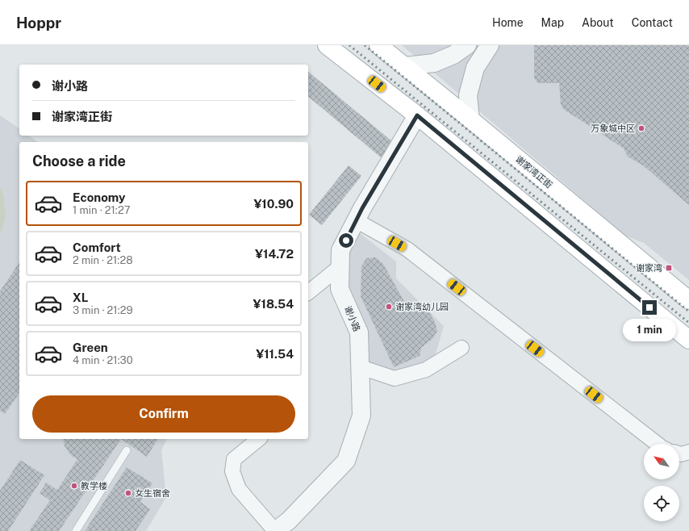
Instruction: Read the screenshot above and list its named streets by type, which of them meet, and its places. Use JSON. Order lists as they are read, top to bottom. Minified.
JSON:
{"streets":{"main road":["谢家湾正街"],"street":["谢小路"]},"places":{"other":["万象城中区","谢家湾幼儿园","教学楼","女生宿舍"],"transit":["谢家湾"]},"north":"top left","page":{"header":"Hoppr","nav":["Home","Map","About","Contact"],"banner":["谢小路","谢家湾正街"],"heading":"Choose a ride","list":[{"name":"Economy","note":"1 min · 21:27","value":"¥10.90"},{"name":"Comfort","note":"2 min · 21:28","value":"¥14.72"},{"name":"XL","note":"3 min · 21:29","value":"¥18.54"},{"name":"Green","note":"4 min · 21:30","value":"¥11.54"}],"bubble":"1 min","buttons":"Confirm"}}
